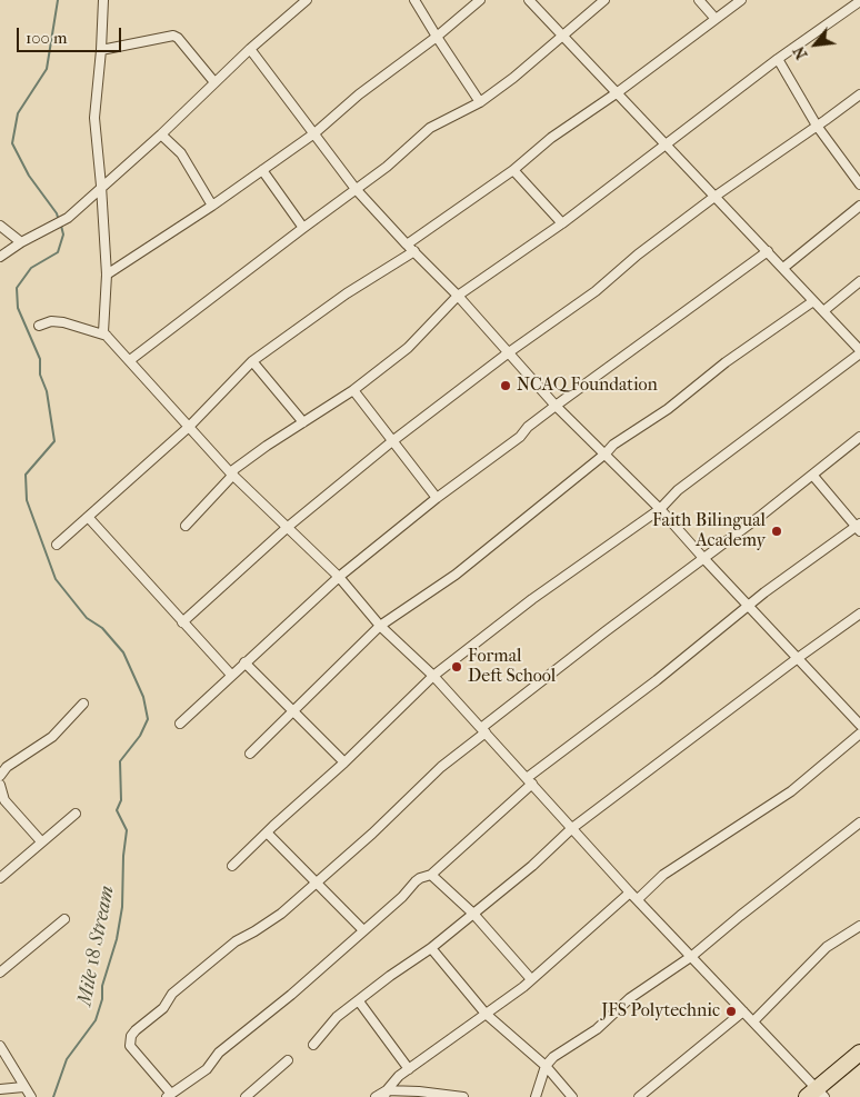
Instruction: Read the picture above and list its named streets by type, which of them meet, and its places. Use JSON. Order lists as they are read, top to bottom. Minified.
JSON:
{"water":["Mile 18 Stream"],"places":["NCAQ Foundation","Faith Bilingual Academy","Formal Deft School","JFS Polytechnic"],"scale_bar":"100 m","north":"bottom left"}
